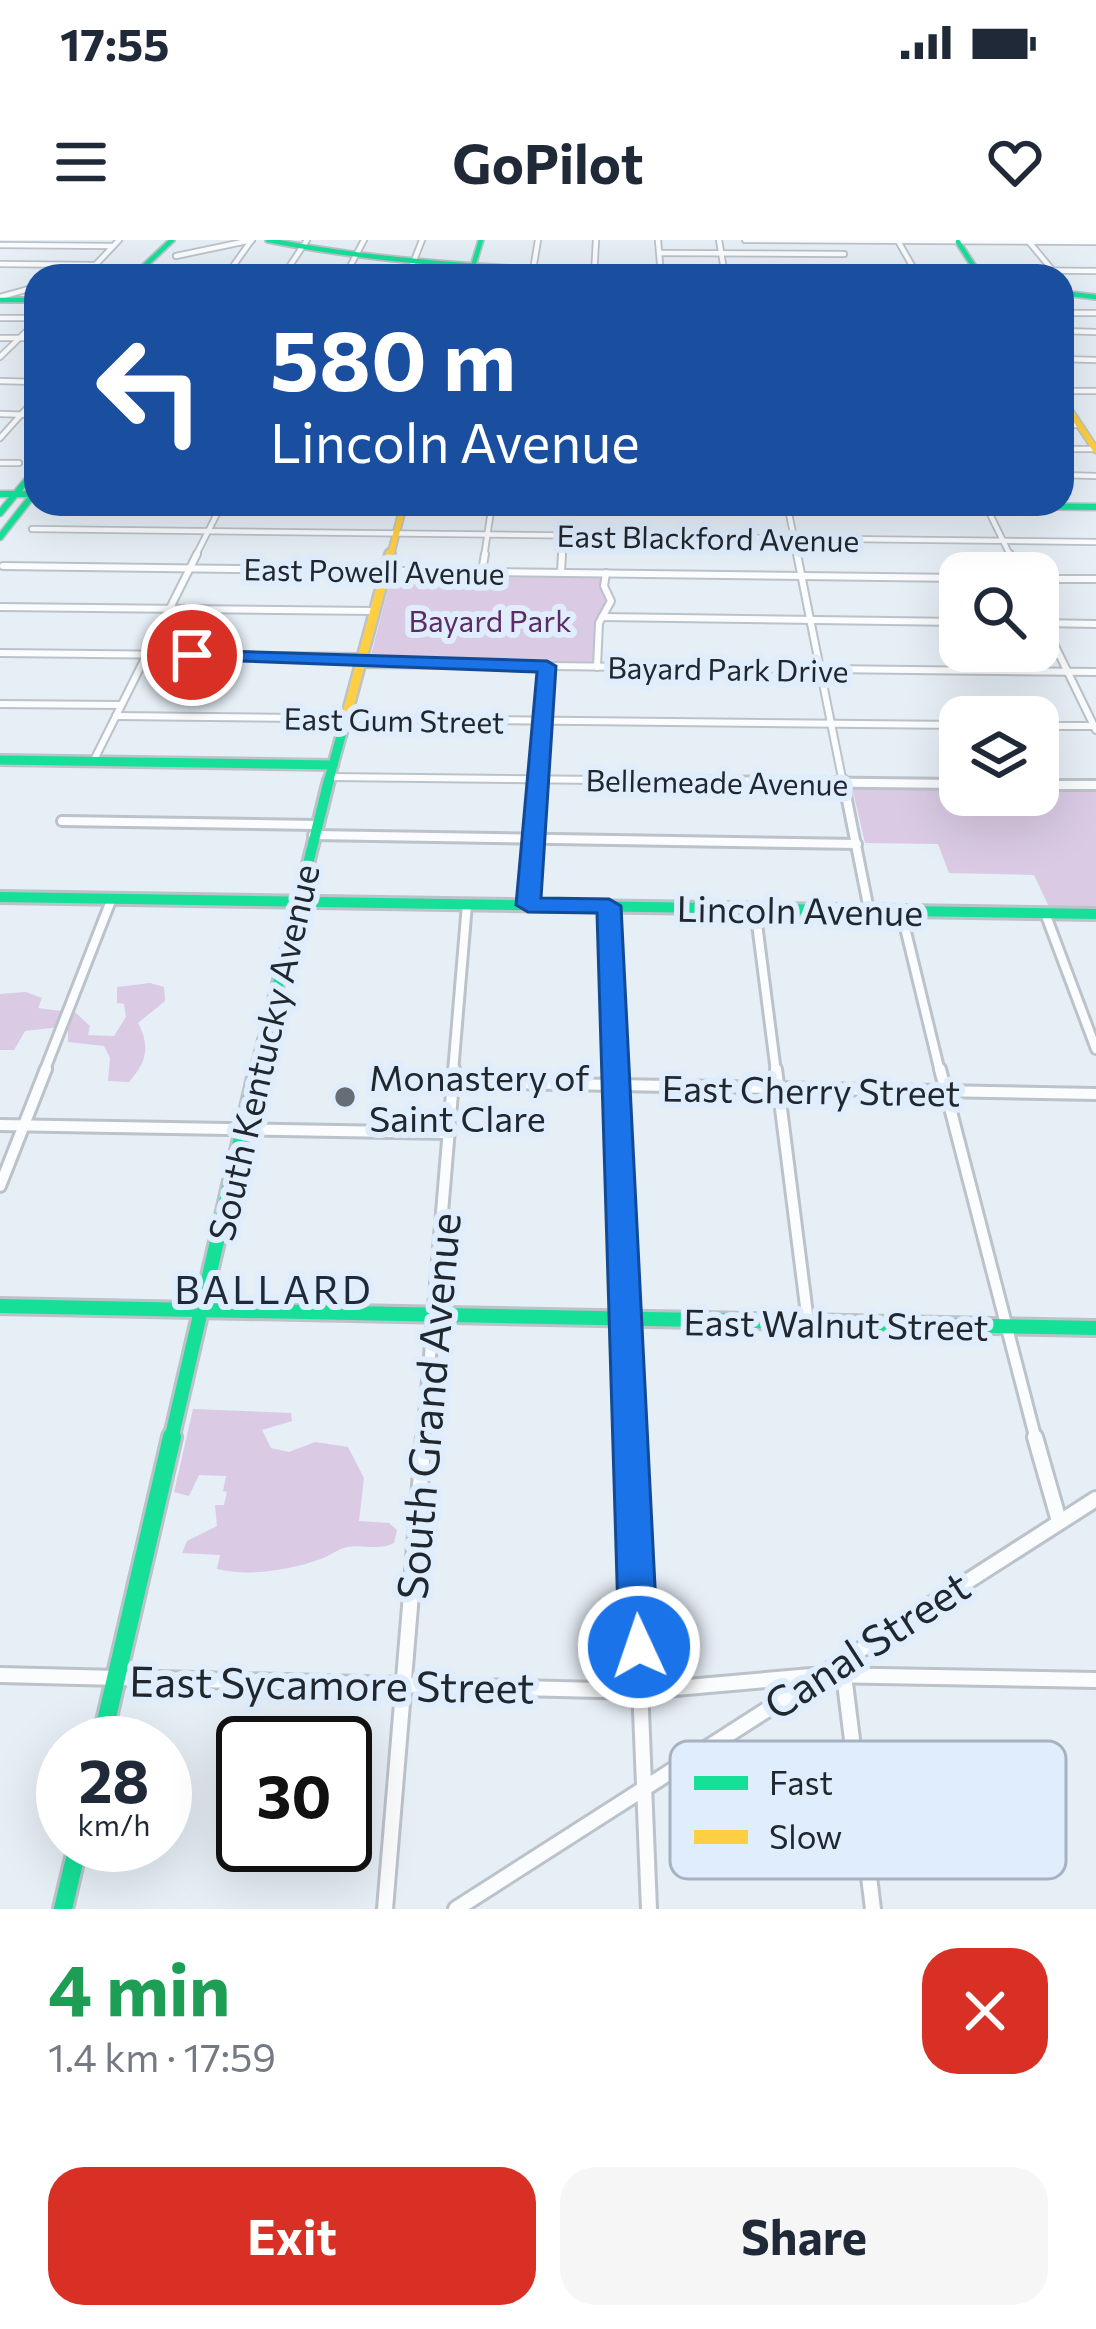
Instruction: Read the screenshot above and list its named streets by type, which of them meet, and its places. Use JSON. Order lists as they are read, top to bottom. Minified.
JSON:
{"streets":{"main road":["Bellemeade Avenue","Lincoln Avenue","South Kentucky Avenue","East Walnut Street"],"street":["East Blackford Avenue","East Powell Avenue","Bayard Park Drive","East Gum Street","East Cherry Street","South Grand Avenue","Canal Street","East Sycamore Street"]},"crossings":[["East Blackford Avenue","South Kentucky Avenue"],["East Powell Avenue","South Kentucky Avenue"],["Bayard Park Drive","South Kentucky Avenue"],["East Gum Street","South Kentucky Avenue"],["Bellemeade Avenue","South Kentucky Avenue"],["Lincoln Avenue","South Kentucky Avenue"],["Lincoln Avenue","South Grand Avenue"],["South Kentucky Avenue","East Walnut Street"],["South Kentucky Avenue","East Sycamore Street"],["East Cherry Street","South Grand Avenue"],["East Walnut Street","South Grand Avenue"],["South Grand Avenue","East Sycamore Street"],["Canal Street","East Sycamore Street"]],"districts":["BALLARD"],"parks":["Bayard Park"],"places":["Monastery of Saint Clare"],"legend":["Fast","Slow"],"page":{"status":"17:55","header":"GoPilot","turn":["580 m","Lincoln Avenue"],"speed":"28 km/h","limit":"30","heading":["4 min","1.4 km · 17:59"],"buttons":["Exit","Share"]}}
